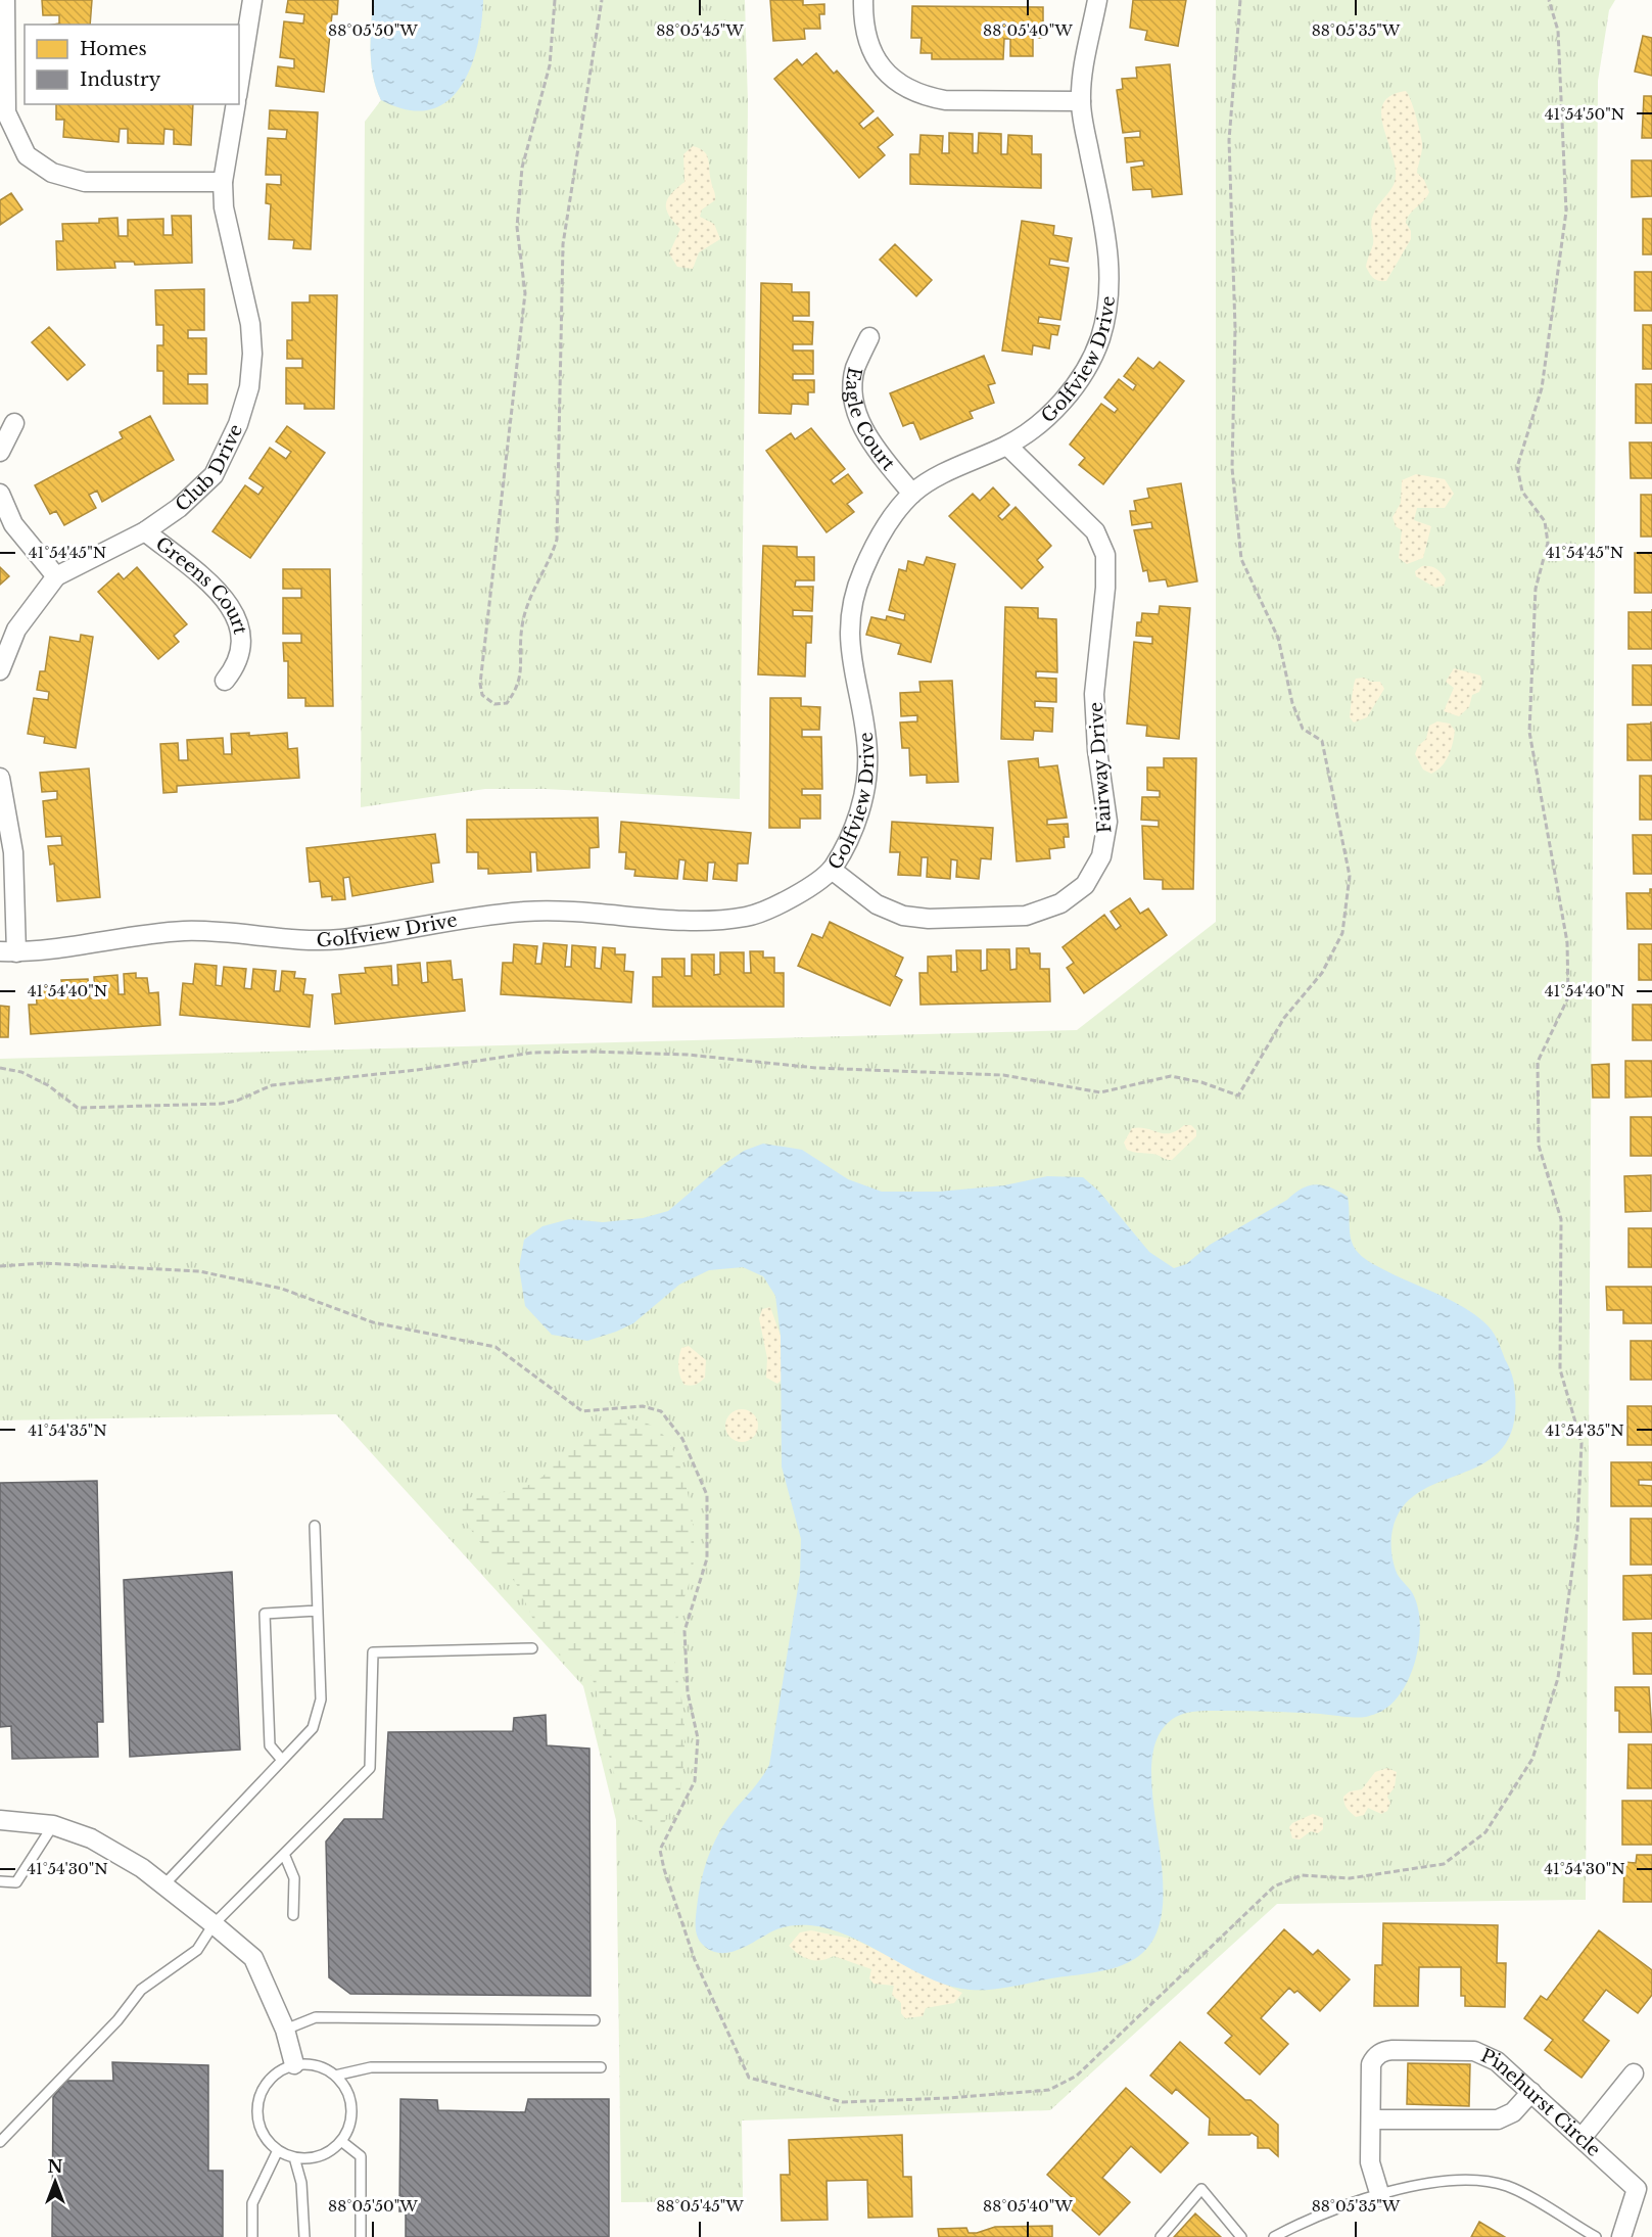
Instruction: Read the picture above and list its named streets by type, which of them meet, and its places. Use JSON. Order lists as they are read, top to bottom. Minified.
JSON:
{"streets":{"street":["Golfview Drive","Eagle Court","Club Drive","Greens Court","Fairway Drive","Pinehurst Circle"]},"crossings":[["Golfview Drive","Eagle Court"],["Golfview Drive","Fairway Drive"],["Club Drive","Greens Court"]],"legend":["Homes","Industry"],"north":"top","coordinates":["88°05'50\"W","88°05'45\"W","88°05'40\"W","88°05'35\"W","41°54'50\"N","41°54'45\"N","41°54'40\"N","41°54'35\"N","41°54'30\"N"]}
